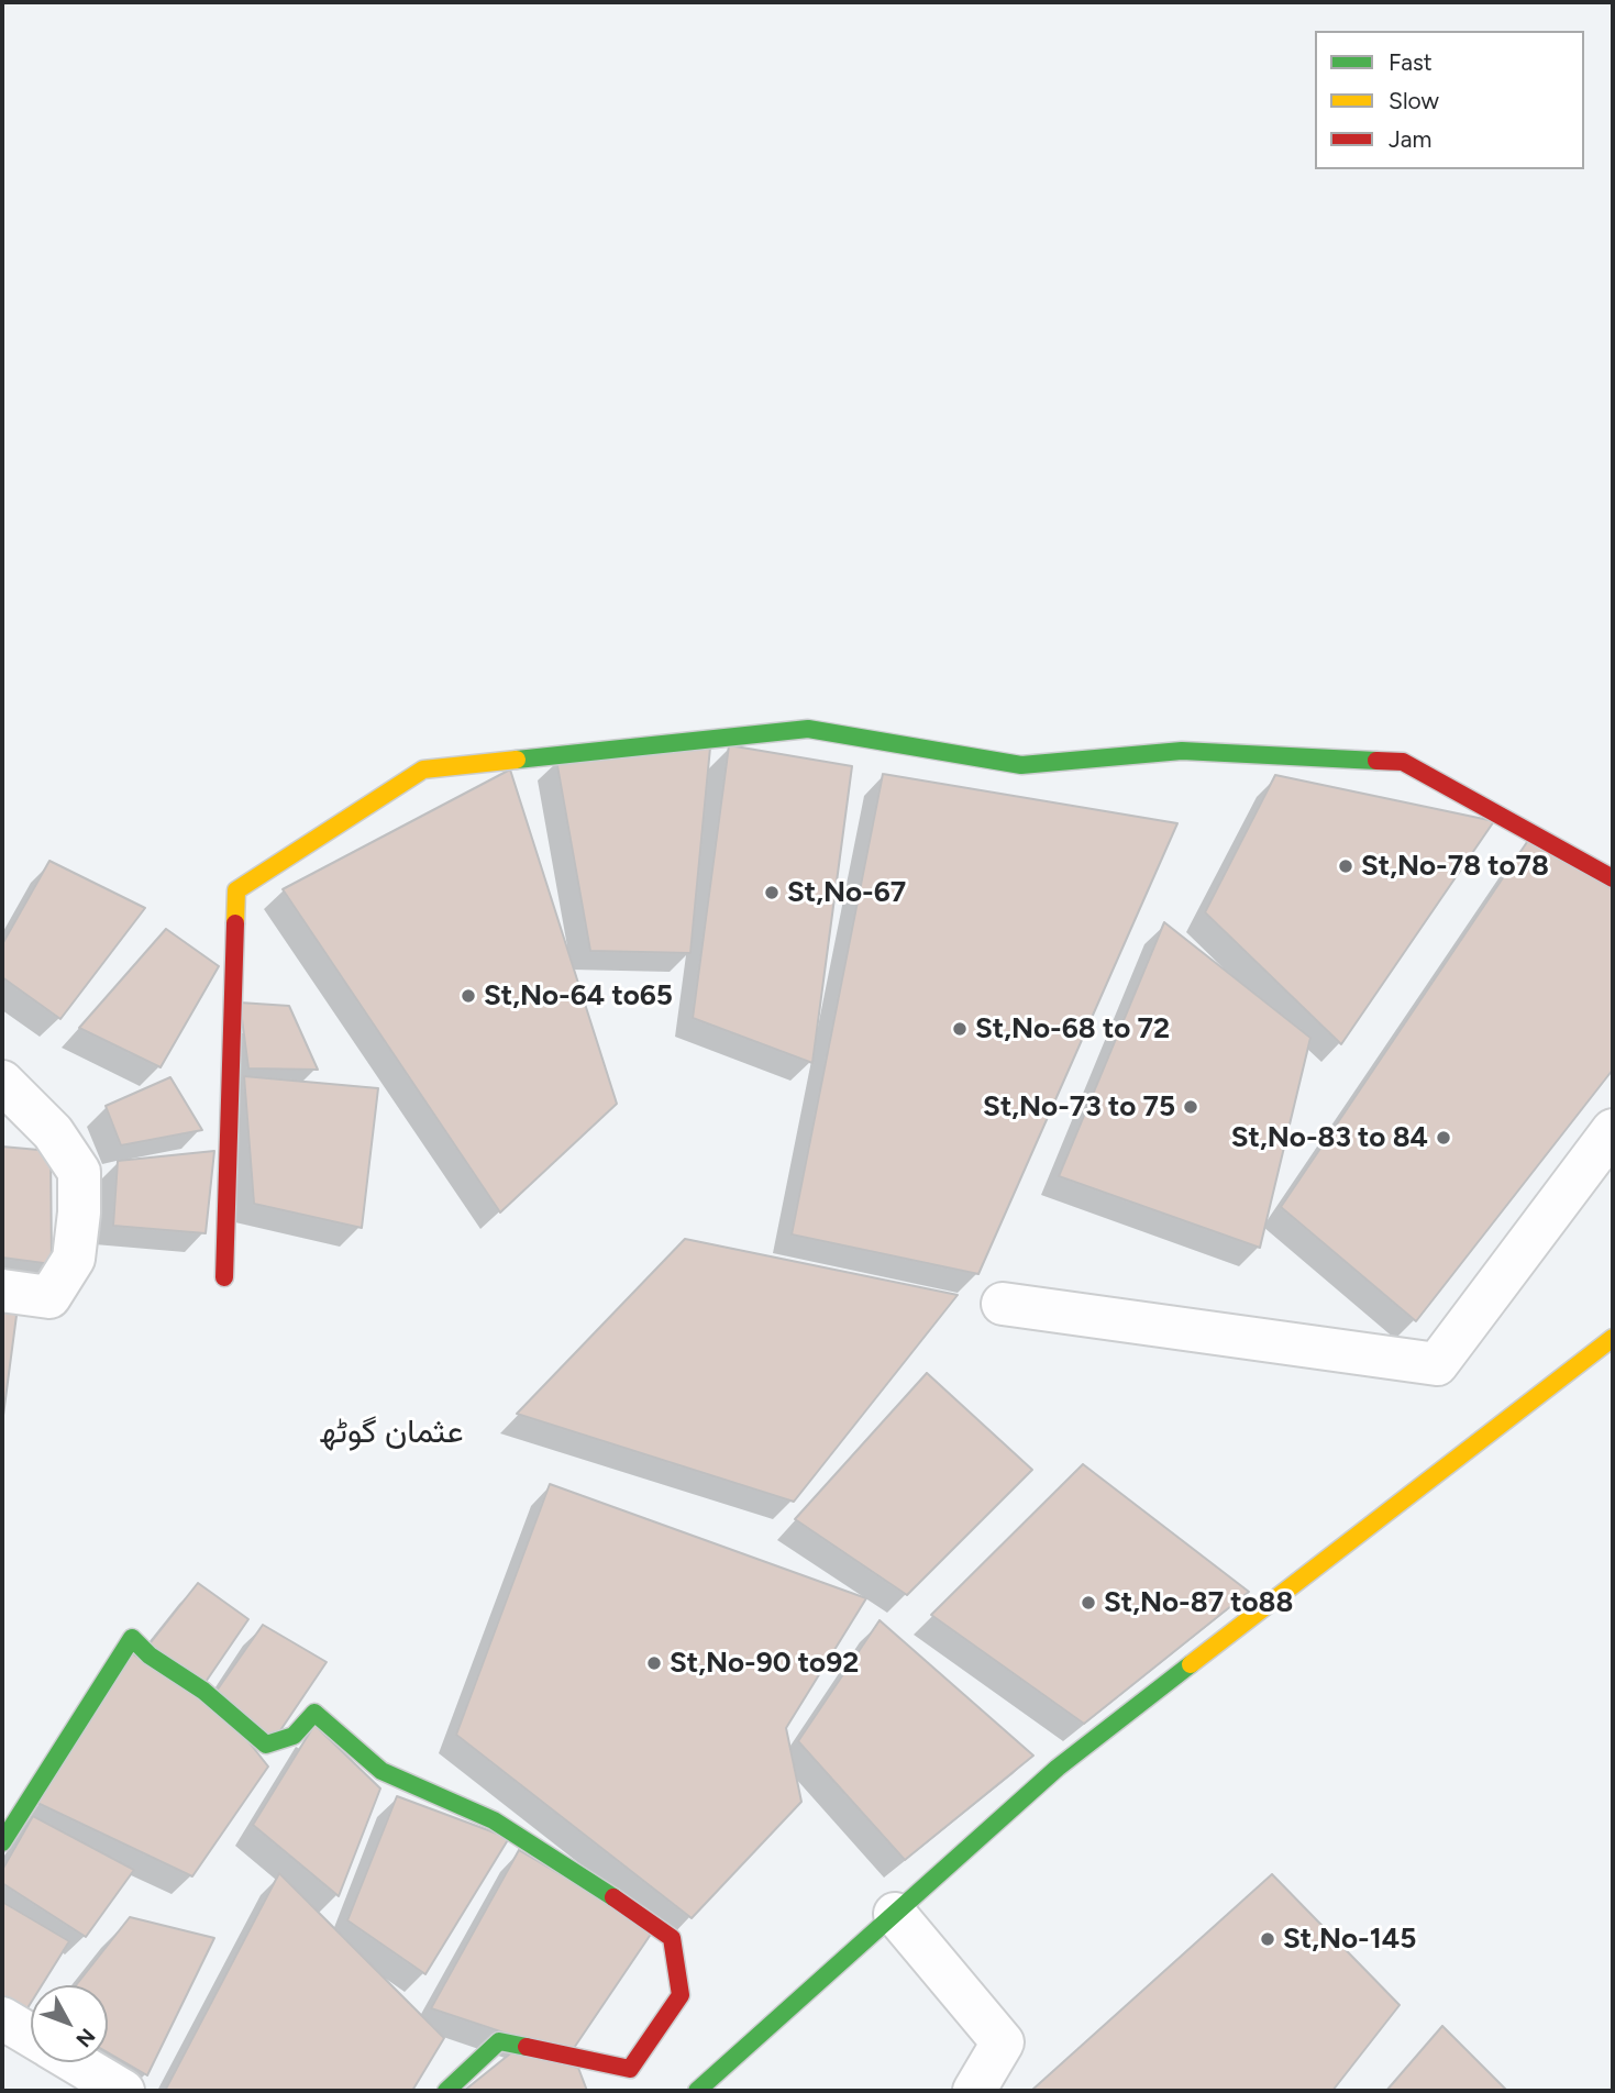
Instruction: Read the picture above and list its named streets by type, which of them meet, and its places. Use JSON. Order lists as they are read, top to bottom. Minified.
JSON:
{"districts":["عثمان گوٹھ"],"places":["St,No-78 to78","St,No-67","St,No-64 to65","St,No-68 to 72","St,No-73 to 75","St,No-83 to 84","St,No-87 to88","St,No-90 to92","St,No-145"],"legend":["Fast","Slow","Jam"],"north":"bottom right"}
